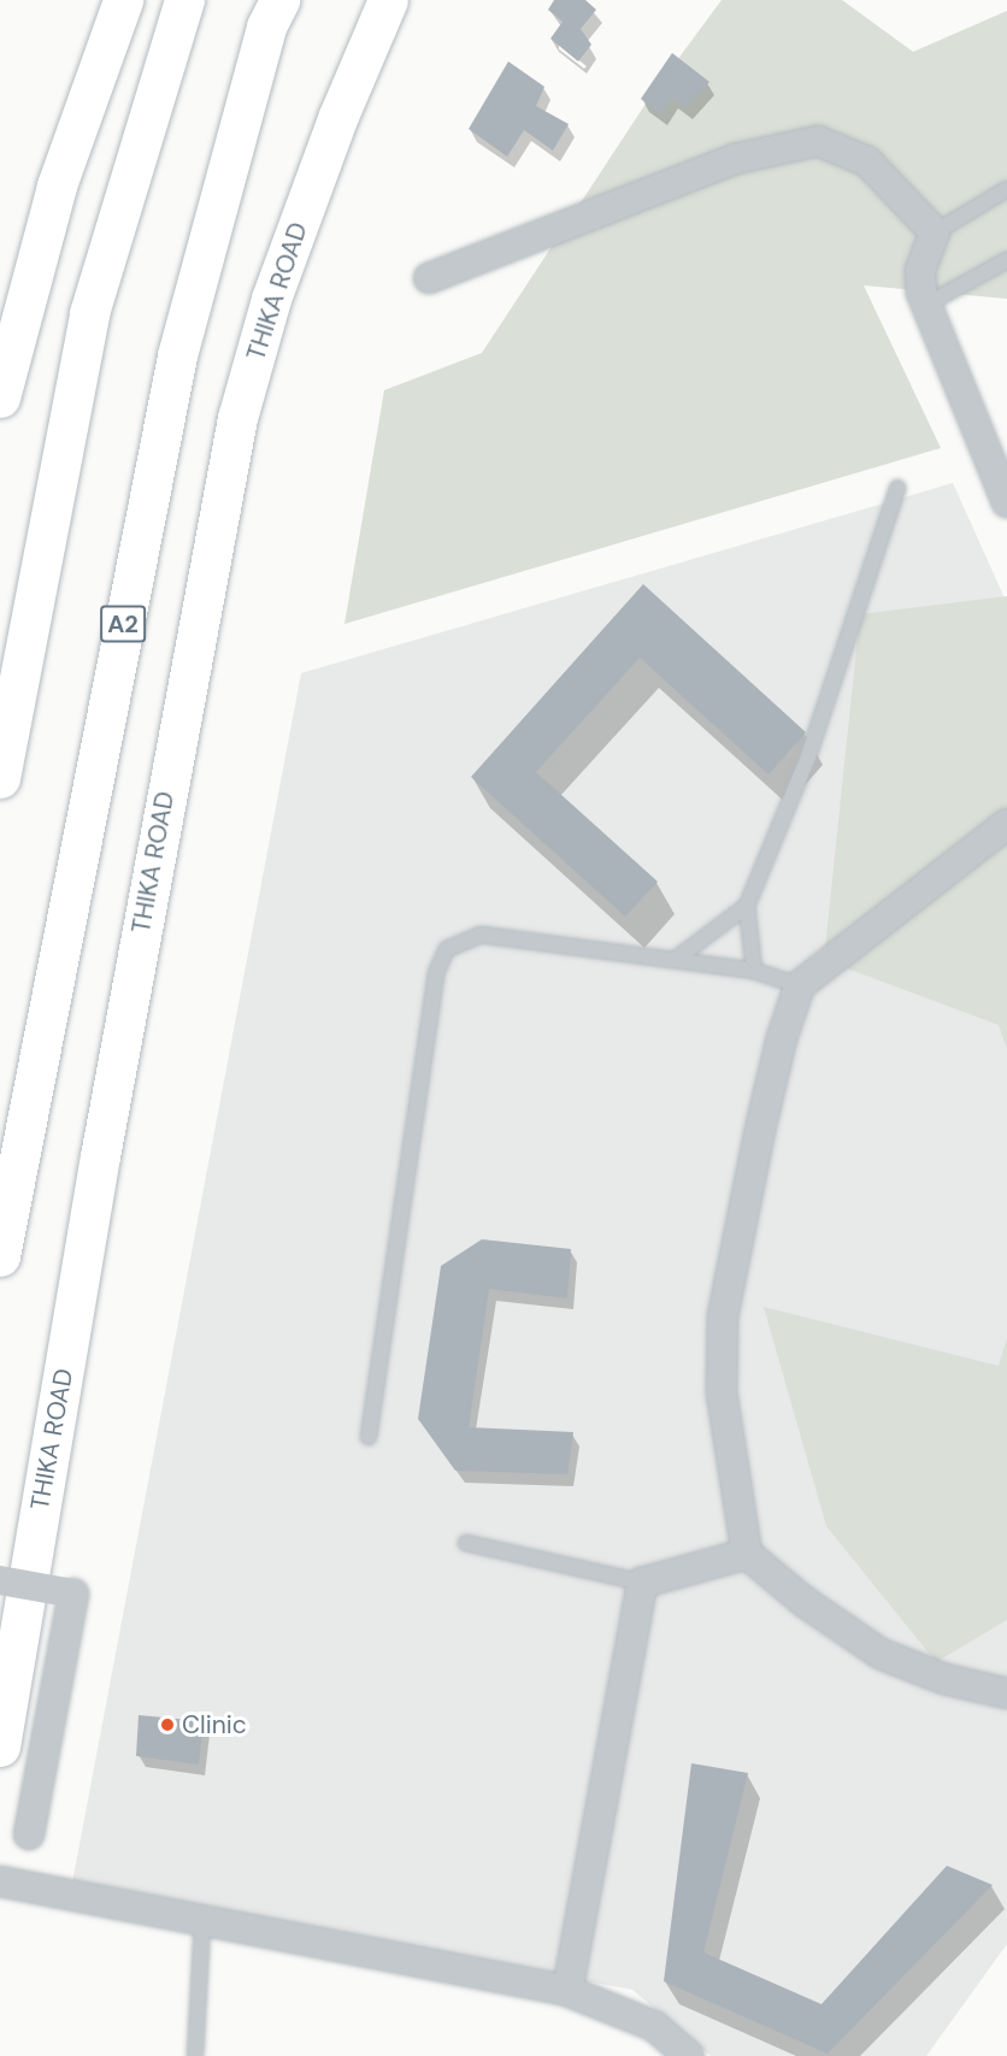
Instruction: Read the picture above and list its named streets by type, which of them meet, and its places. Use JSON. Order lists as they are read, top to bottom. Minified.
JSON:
{"streets":{"main road":["THIKA ROAD","A2"]},"places":["Clinic"]}
